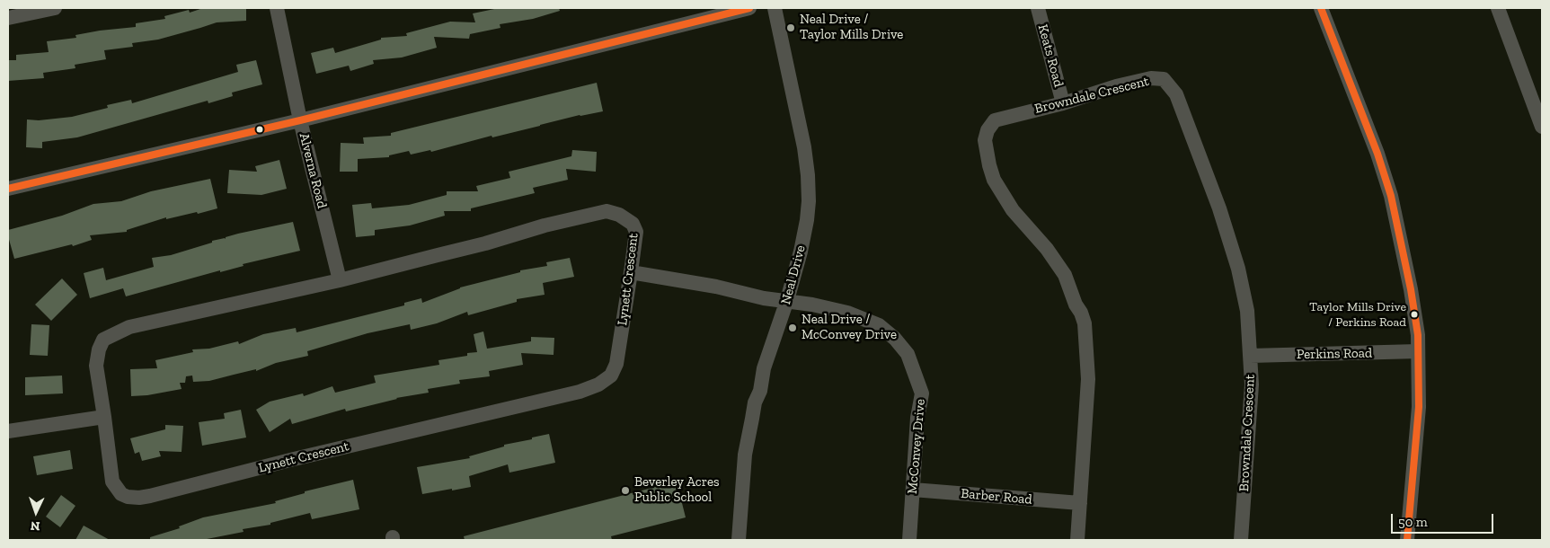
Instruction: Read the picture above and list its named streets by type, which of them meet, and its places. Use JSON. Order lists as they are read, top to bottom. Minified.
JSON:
{"streets":{"street":["Keats Road","Browndale Crescent","Alverna Road","Neal Drive","Lynett Crescent","Perkins Road","McConvey Drive","Barber Road"]},"crossings":[["Keats Road","Browndale Crescent"],["Browndale Crescent","Perkins Road"],["Browndale Crescent","Barber Road"],["Alverna Road","Lynett Crescent"],["Neal Drive","McConvey Drive"],["Lynett Crescent","McConvey Drive"],["McConvey Drive","Barber Road"]],"places":["Neal Drive / Taylor Mills Drive","Taylor Mills Drive / Perkins Road","Neal Drive / McConvey Drive","Beverley Acres Public School"],"scale_bar":"50 m","north":"bottom"}
